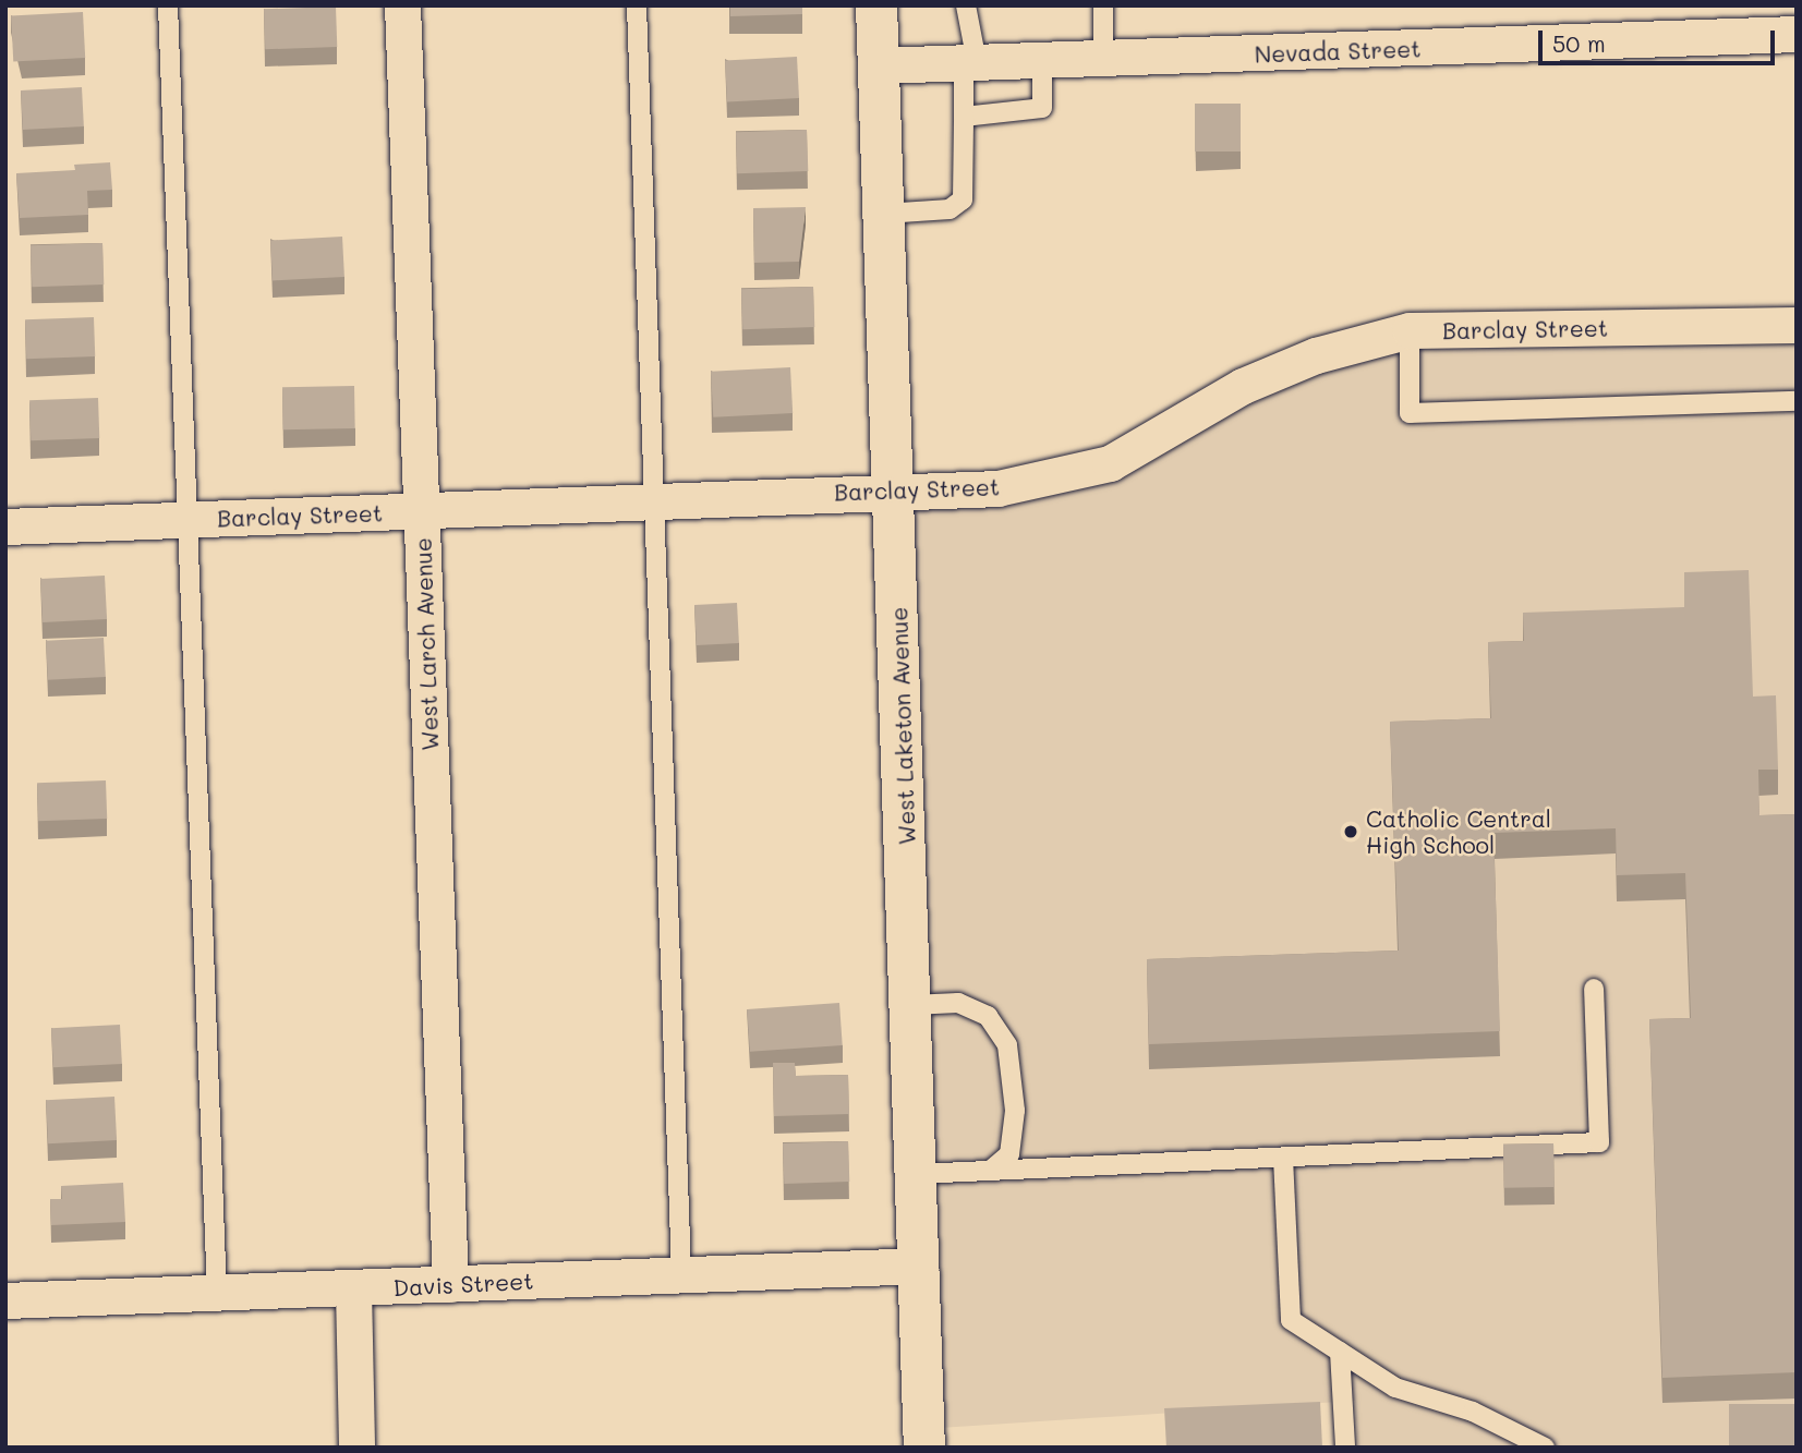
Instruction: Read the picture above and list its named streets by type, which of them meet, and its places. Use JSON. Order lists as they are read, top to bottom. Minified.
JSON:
{"streets":{"main road":["West Laketon Avenue"],"street":["Nevada Street","Barclay Street","West Larch Avenue","Davis Street"]},"crossings":[["Nevada Street","West Laketon Avenue"],["Barclay Street","West Larch Avenue"],["Barclay Street","West Laketon Avenue"],["West Larch Avenue","Davis Street"],["West Laketon Avenue","Davis Street"]],"places":["Catholic Central High School"],"scale_bar":"50 m"}
